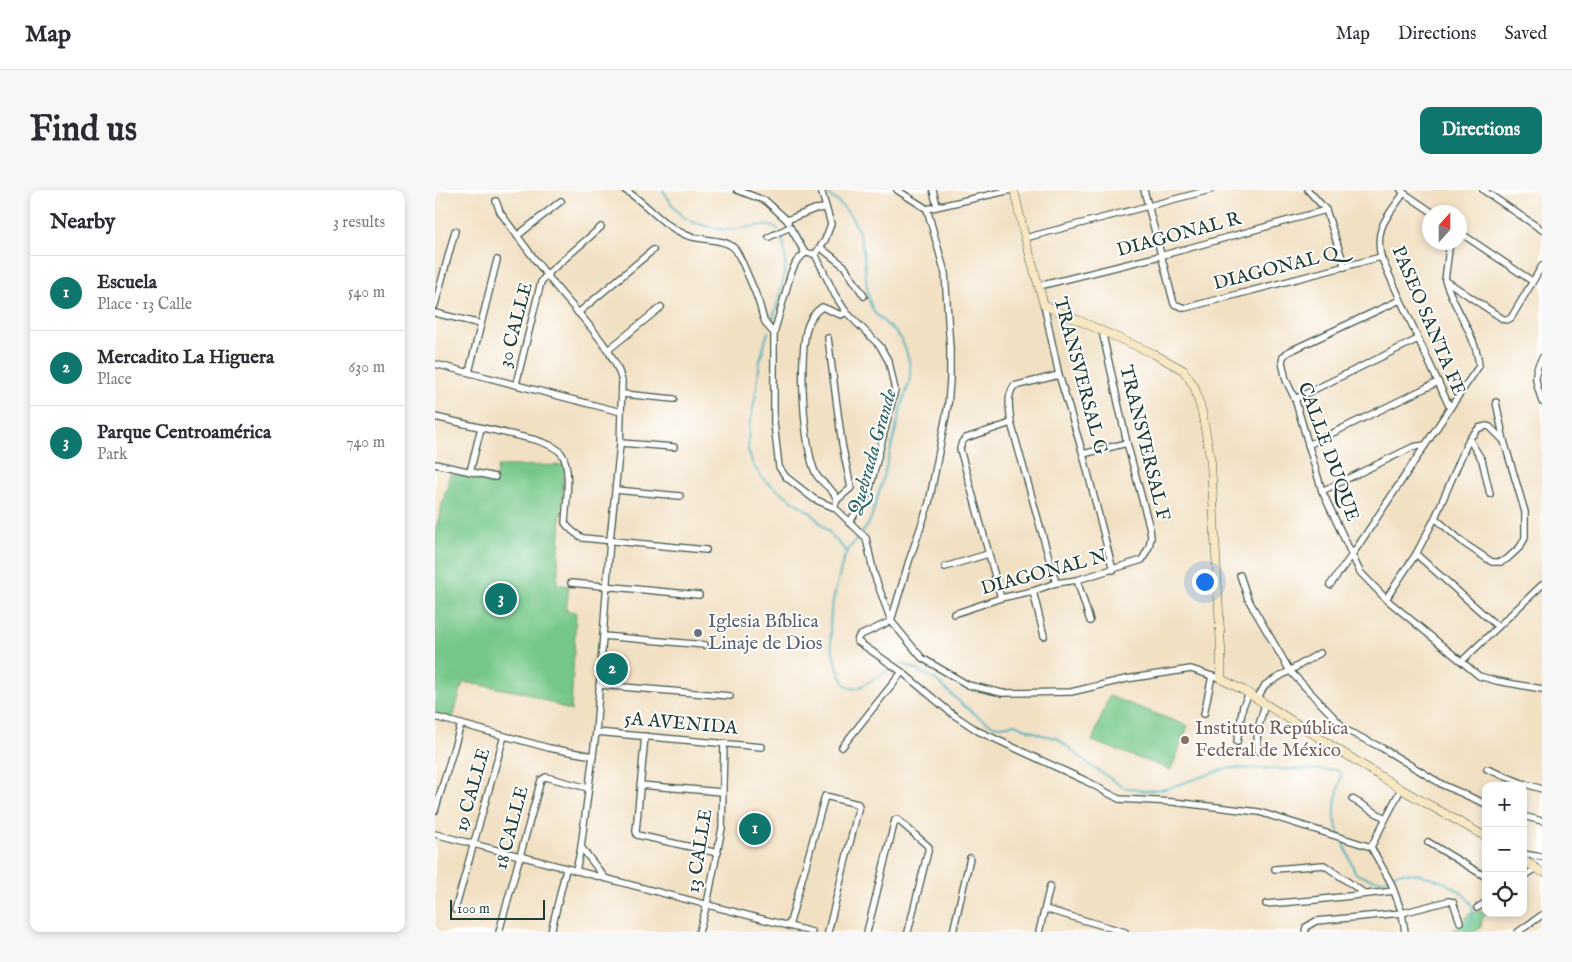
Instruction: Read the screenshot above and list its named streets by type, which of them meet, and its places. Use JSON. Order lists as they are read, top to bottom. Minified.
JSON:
{"streets":{"street":["DIAGONAL R","DIAGONAL Q","PASEO SANTA FE","30 CALLE","TRANSVERSAL G","TRANSVERSAL F","CALLE DUQUE","DIAGONAL N","5A AVENIDA","19 CALLE","18 CALLE","13 CALLE"]},"crossings":[["DIAGONAL R","DIAGONAL Q"],["DIAGONAL R","TRANSVERSAL G"],["DIAGONAL Q","PASEO SANTA FE"],["PASEO SANTA FE","CALLE DUQUE"],["TRANSVERSAL G","DIAGONAL N"],["TRANSVERSAL F","DIAGONAL N"],["5A AVENIDA","13 CALLE"]],"water":["Quebrada Grande"],"places":["Iglesia Bíblica Linaje de Dios","Instituto República Federal de México"],"scale_bar":"100 m","north":"top","page":{"header":"Map","nav":["Map","Directions","Saved"],"buttons":"Directions","title":"Find us","heading":["Nearby","3 results"],"list":[{"mark":"1","name":"Escuela","note":"Place · 13 Calle","value":"540 m"},{"mark":"2","name":"Mercadito La Higuera","note":"Place","value":"630 m"},{"mark":"3","name":"Parque Centroamérica","note":"Park","value":"740 m"}],"pins":["3","2","1"],"map_buttons":["+","−"],"scale":"100 m"}}
